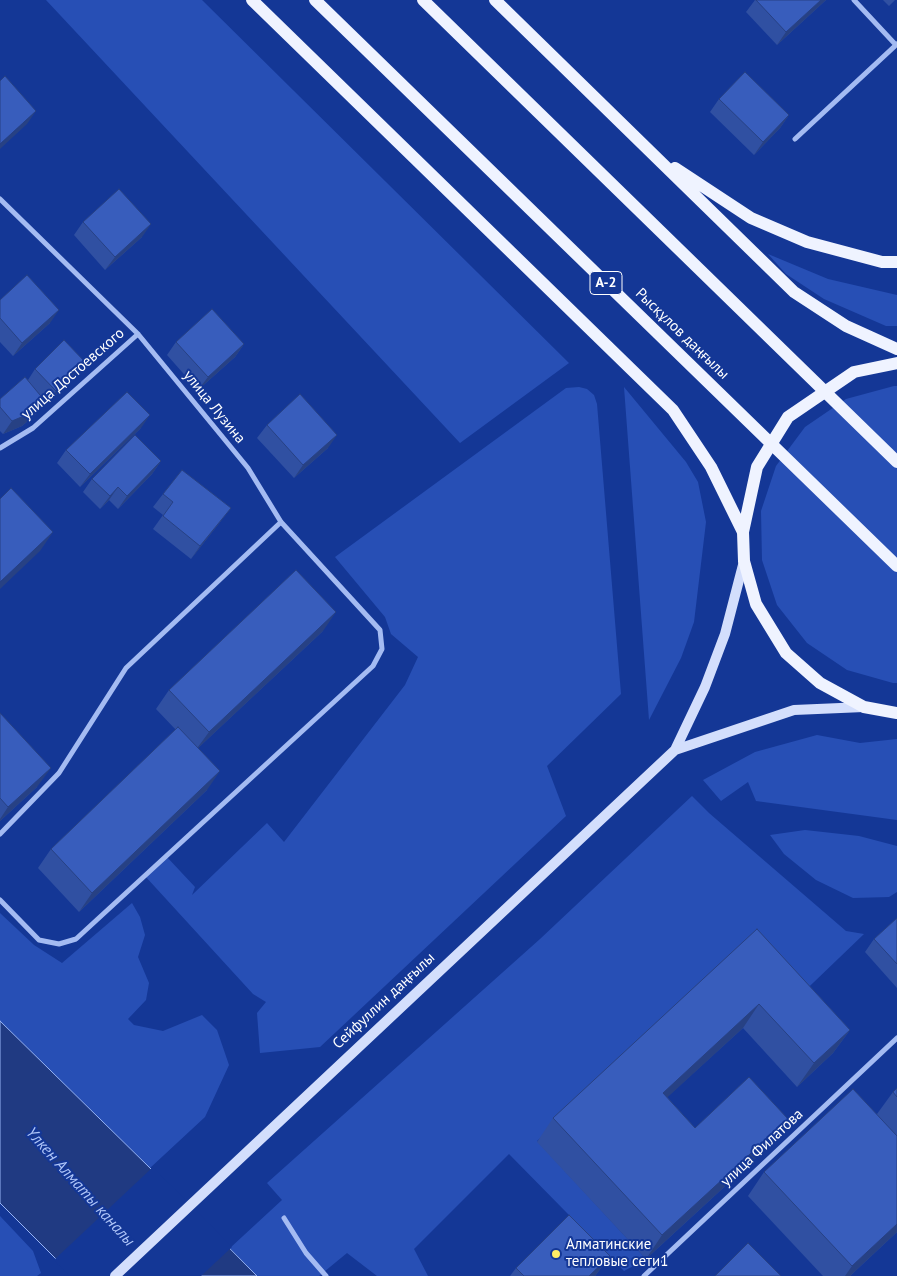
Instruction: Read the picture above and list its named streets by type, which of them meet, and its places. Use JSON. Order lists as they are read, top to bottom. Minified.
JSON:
{"streets":{"main road":["A-2","Рысқұлов даңғылы","Сейфуллин даңғылы"],"street":["улица Достоевского","улица Лузина","улица Филатова"]},"crossings":[["улица Достоевского","улица Лузина"]],"water":["Үлкен Алматы каналы"],"places":["Алматинские тепловые сети1"]}
